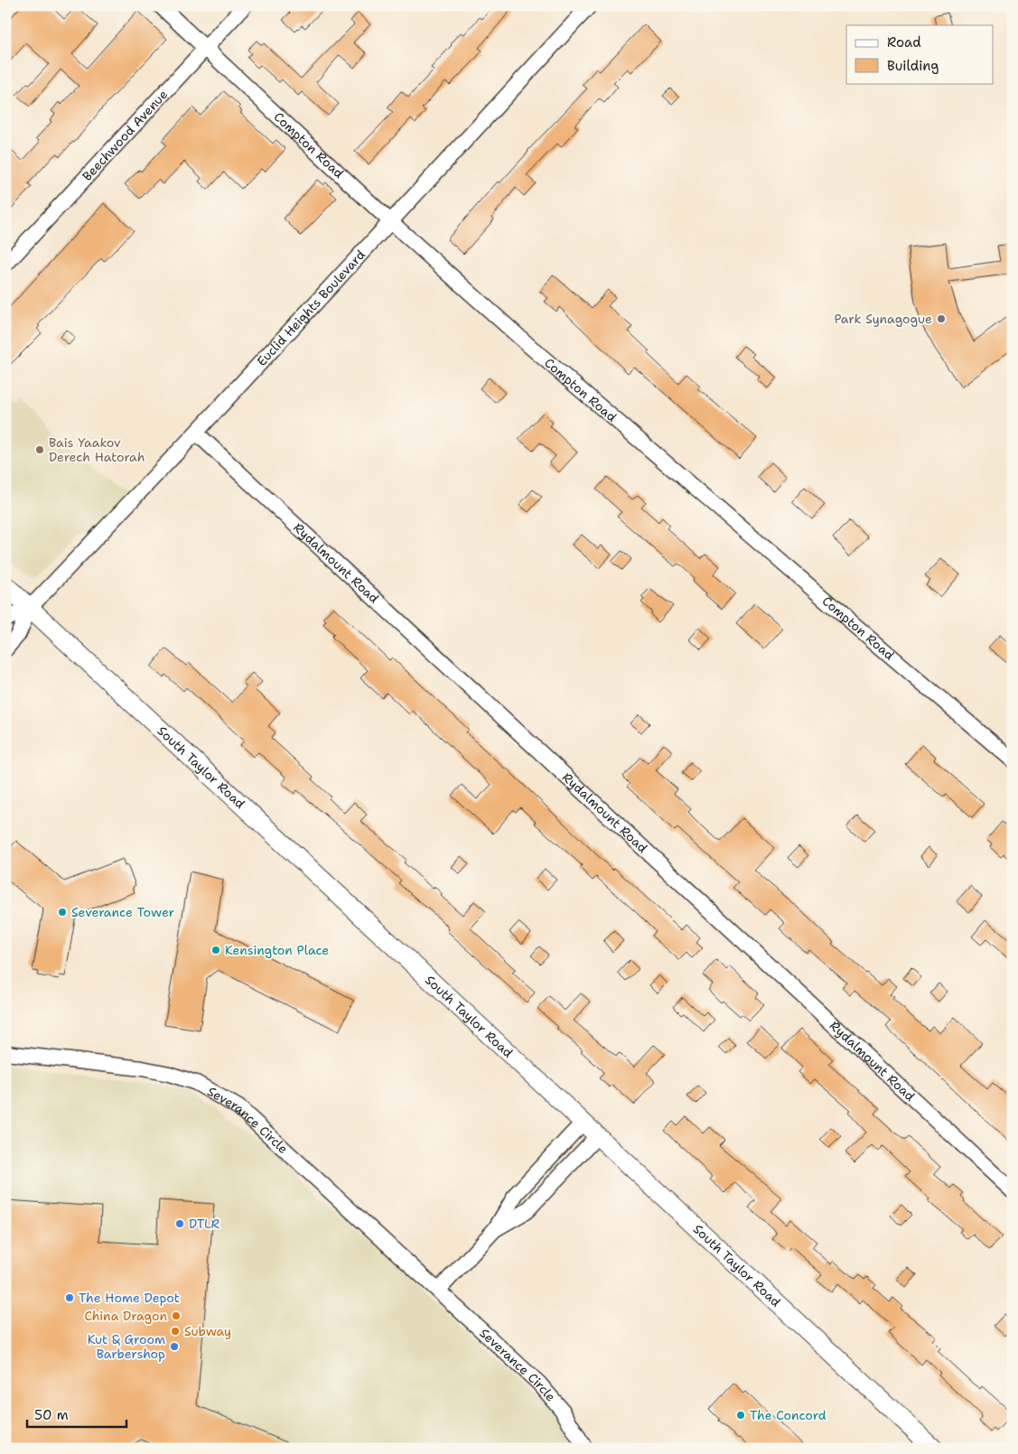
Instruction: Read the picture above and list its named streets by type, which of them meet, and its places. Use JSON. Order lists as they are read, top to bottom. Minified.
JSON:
{"streets":{"main road":["South Taylor Road"],"street":["Beechwood Avenue","Compton Road","Euclid Heights Boulevard","Rydalmount Road","Severance Circle"]},"crossings":[["Beechwood Avenue","Compton Road"],["Compton Road","Euclid Heights Boulevard"],["Euclid Heights Boulevard","Rydalmount Road"],["Euclid Heights Boulevard","South Taylor Road"]],"places":["Park Synagogue","Bais Yaakov Derech Hatorah","Severance Tower","Kensington Place","DTLR","The Home Depot","China Dragon","Subway","Kut & Groom Barbershop","The Concord"],"legend":["Road","Building"],"scale_bar":"50 m"}
